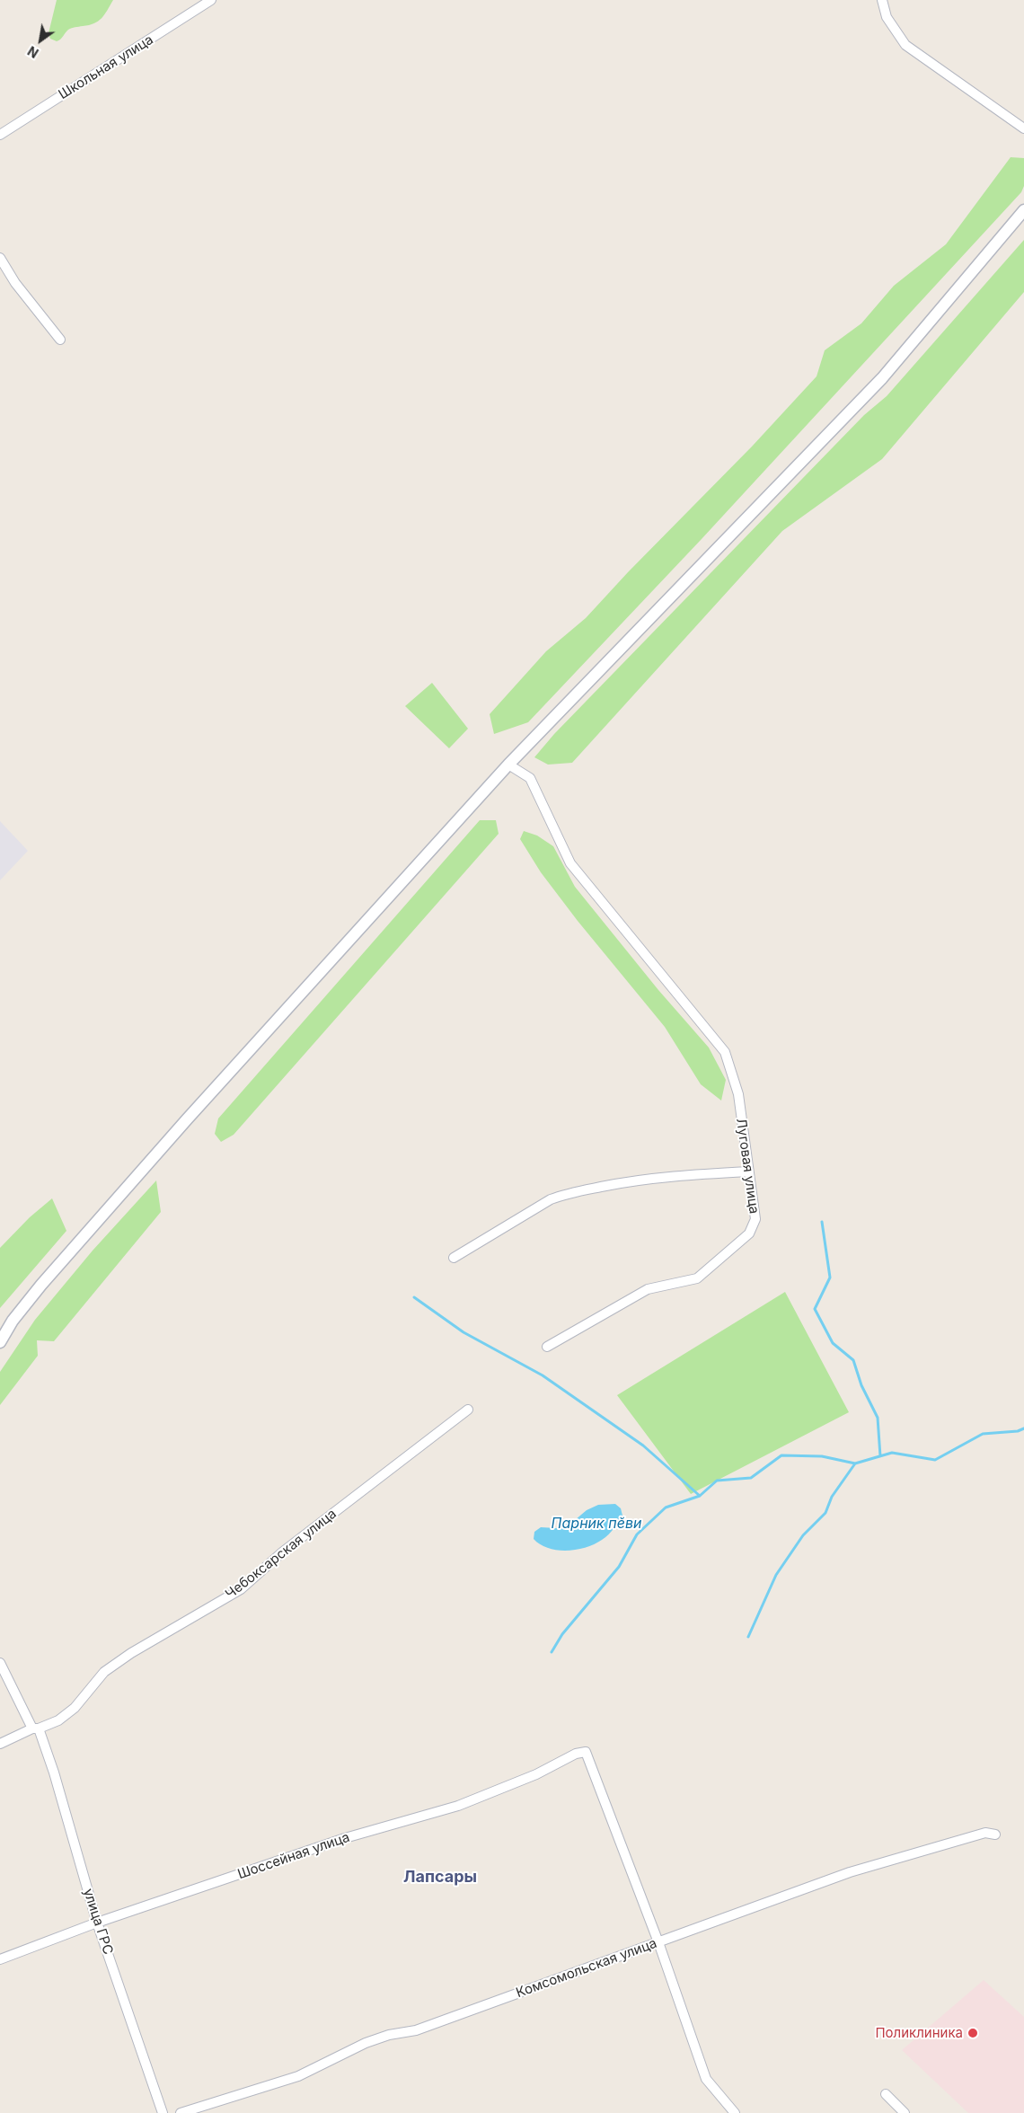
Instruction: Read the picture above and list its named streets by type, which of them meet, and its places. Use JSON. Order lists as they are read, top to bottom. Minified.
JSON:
{"streets":{"street":["Школьная улица","Луговая улица","Чебоксарская улица","Шоссейная улица","улица ГРС","Комсомольская улица"]},"crossings":[["Чебоксарская улица","улица ГРС"],["Шоссейная улица","улица ГРС"],["Шоссейная улица","Комсомольская улица"]],"districts":["Лапсары"],"water":["Парник пӗви"],"places":["Поликлиника"],"north":"bottom left"}
